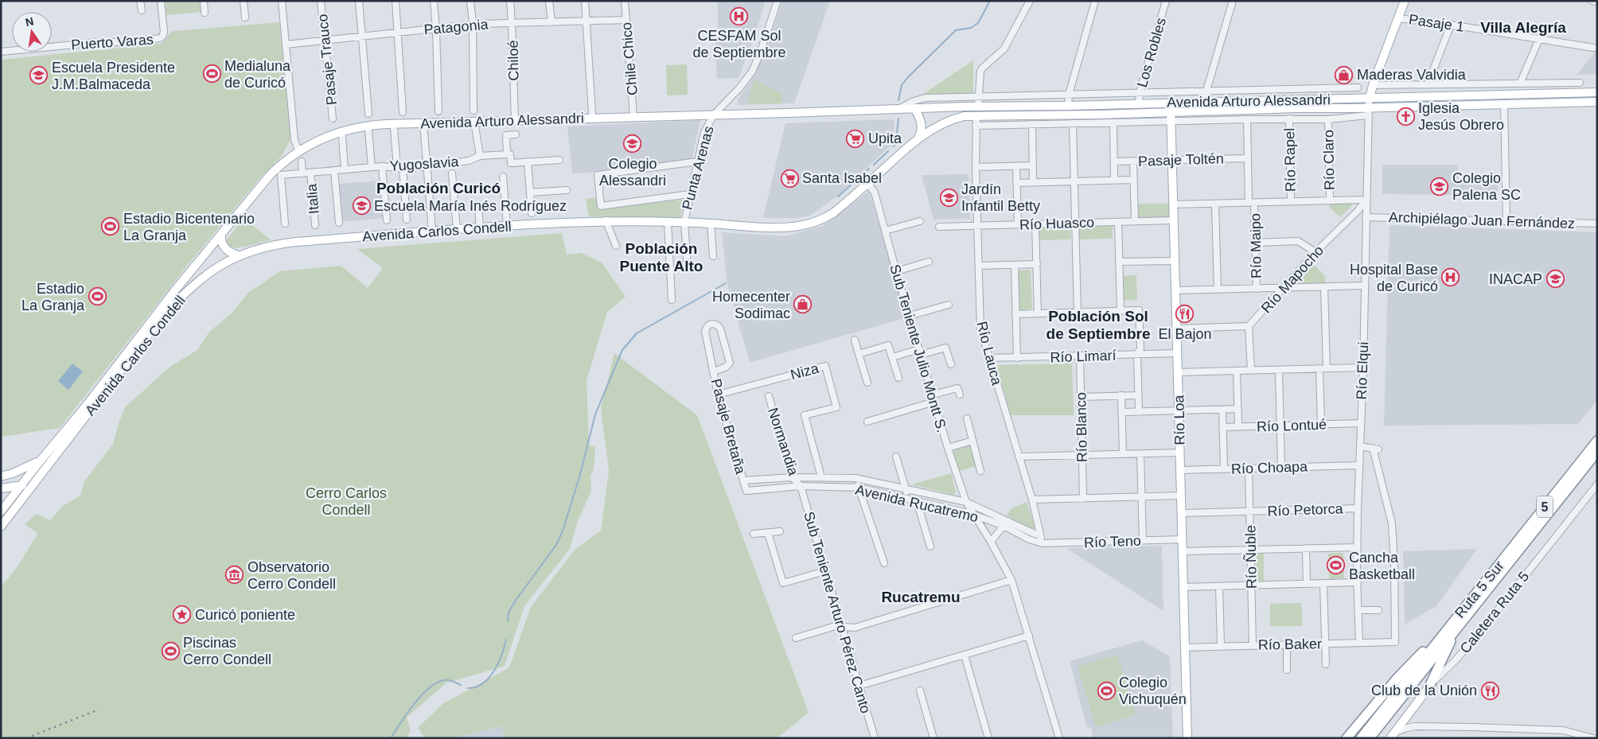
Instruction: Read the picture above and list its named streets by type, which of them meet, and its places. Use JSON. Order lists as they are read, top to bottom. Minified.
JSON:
{"streets":{"highway":["5","Ruta 5 Sur"],"main road":["Avenida Arturo Alessandri","Avenida Carlos Condell","Río Loa","Caletera Ruta 5"],"street":["Pasaje 1","Patagonia","Puerto Varas","Los Robles","Chile Chico","Pasaje Trauco","Chiloé","Pasaje Toltén","Río Rapel","Río Claro","Yugoslavia","Punta Arenas","Italia","Archipiélago Juan Fernández","Río Huasco","Río Maipo","Río Mapocho","Sub Teniente Julio Montt S.","Río Lauca","Río Limarí","Río Elqui","Niza","Río Lontué","Pasaje Bretaña","Río Blanco","Normandia","Río Choapa","Avenida Rucatremo","Río Petorca","Río Teno","Río Ñuble","Sub Teniente Arturo Pérez Canto","Río Baker"]},"crossings":[["Patagonia","Chile Chico"],["Patagonia","Pasaje Trauco"],["Patagonia","Chiloé"],["Los Robles","Avenida Arturo Alessandri"],["Chile Chico","Avenida Arturo Alessandri"],["Chiloé","Avenida Arturo Alessandri"],["Avenida Arturo Alessandri","Río Rapel"],["Avenida Arturo Alessandri","Río Claro"],["Avenida Arturo Alessandri","Punta Arenas"],["Avenida Arturo Alessandri","Avenida Carlos Condell"],["Avenida Arturo Alessandri","Río Maipo"],["Avenida Arturo Alessandri","Río Lauca"],["Avenida Arturo Alessandri","Río Elqui"],["Avenida Arturo Alessandri","Río Loa"],["Pasaje Toltén","Río Maipo"],["Pasaje Toltén","Río Loa"],["Yugoslavia","Italia"],["Punta Arenas","Avenida Carlos Condell"],["Archipiélago Juan Fernández","Río Elqui"],["Río Huasco","Río Lauca"],["Río Huasco","Río Loa"],["Avenida Carlos Condell","Sub Teniente Julio Montt S."],["Río Mapocho","Río Elqui"],["Sub Teniente Julio Montt S.","Avenida Rucatremo"],["Río Lauca","Río Limarí"],["Río Lauca","Avenida Rucatremo"],["Río Limarí","Río Loa"],["Río Limarí","Río Blanco"],["Río Elqui","Río Lontué"],["Río Elqui","Río Choapa"],["Río Elqui","Río Petorca"],["Río Elqui","Río Baker"],["Niza","Pasaje Bretaña"],["Niza","Avenida Rucatremo"],["Río Loa","Río Choapa"],["Río Loa","Río Petorca"],["Río Loa","Río Teno"],["Río Loa","Río Baker"],["Pasaje Bretaña","Avenida Rucatremo"],["Normandia","Avenida Rucatremo"],["Normandia","Sub Teniente Arturo Pérez Canto"],["Río Choapa","Río Ñuble"],["Avenida Rucatremo","Río Teno"],["Avenida Rucatremo","Sub Teniente Arturo Pérez Canto"],["Río Petorca","Río Ñuble"],["Río Ñuble","Río Baker"]],"districts":["Villa Alegría","Población Curicó","Población Puente Alto","Población Sol de Septiembre","Rucatremu"],"parks":["Cerro Carlos Condell"],"places":{"hospital":["CESFAM Sol de Septiembre","Hospital Base de Curicó"],"sports":["Medialuna de Curicó","Estadio Bicentenario La Granja","Estadio La Granja","Cancha Basketball","Piscinas Cerro Condell","Colegio Vichuquén"],"shop":["Maderas Valvidia","Homecenter Sodimac"],"school or university":["Escuela Presidente J.M.Balmaceda","Colegio Alessandri","Colegio Palena SC","Jardín Infantil Betty","Escuela María Inés Rodríguez","INACAP"],"church":["Iglesia Jesús Obrero"],"supermarket":["Upita","Santa Isabel"],"restaurant":["El Bajon","Club de la Unión"],"museum":["Observatorio Cerro Condell"],"place":["Curicó poniente"]},"north":"top"}
